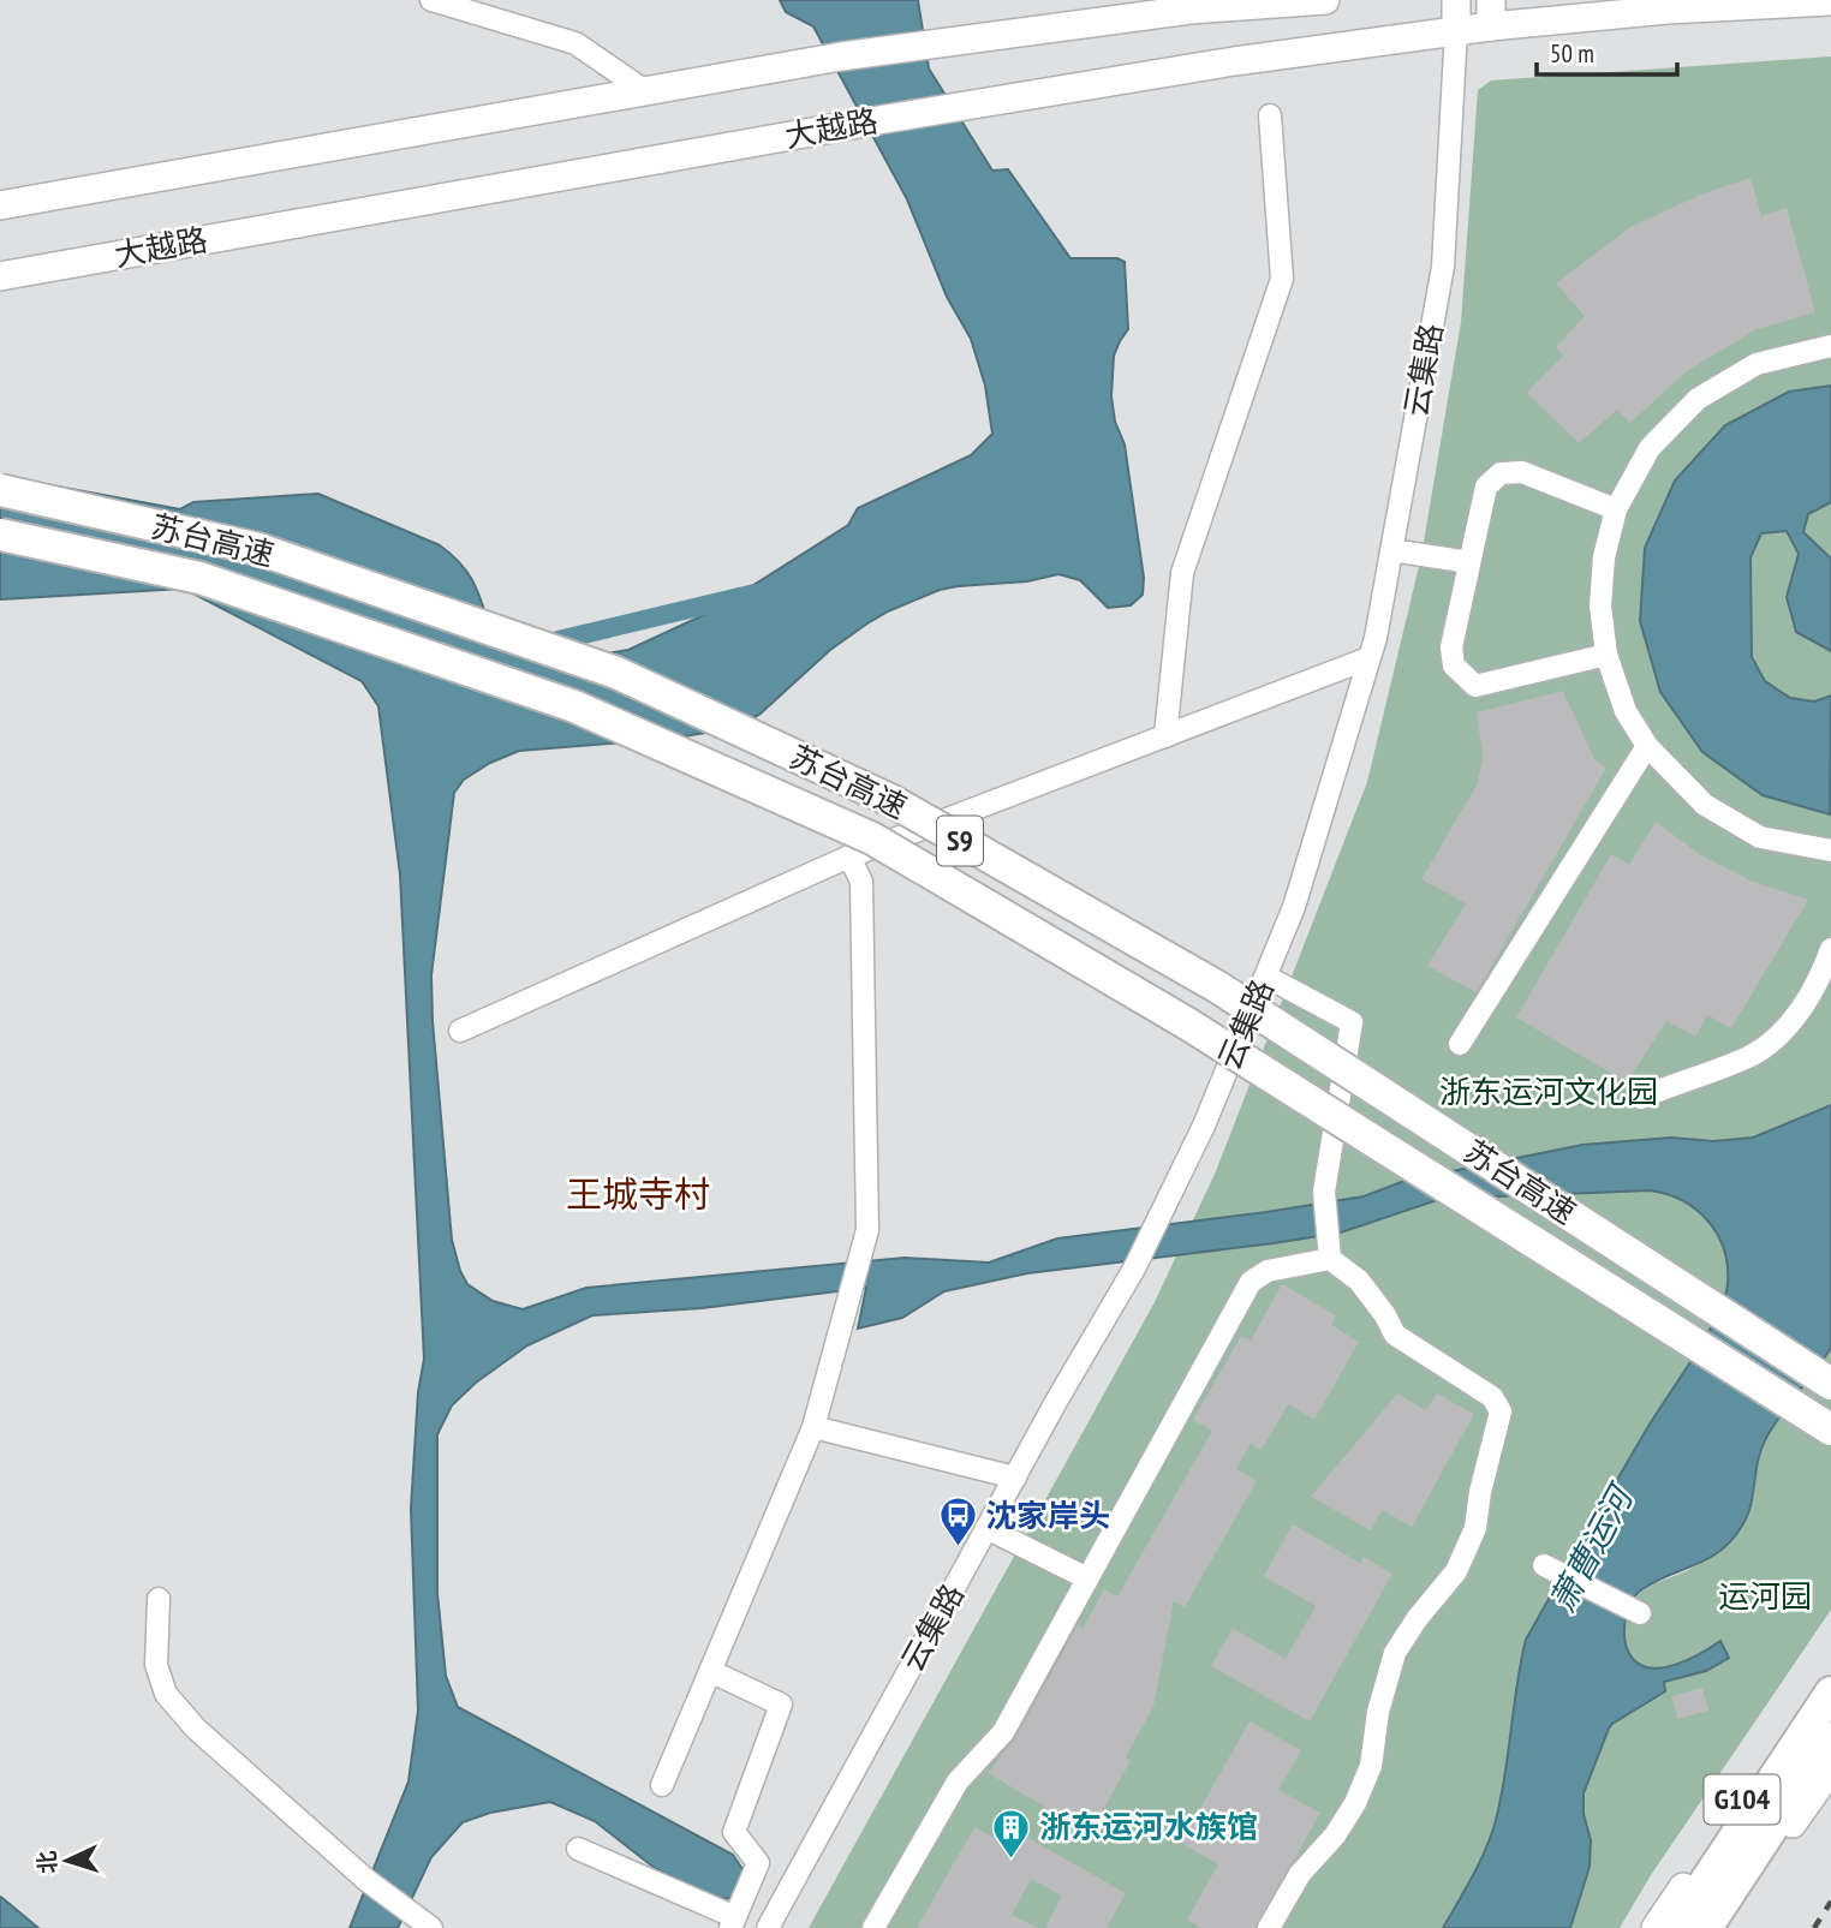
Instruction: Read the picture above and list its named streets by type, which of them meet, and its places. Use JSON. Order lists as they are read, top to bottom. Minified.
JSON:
{"streets":{"highway":["苏台高速","S9"],"main road":["大越路","G104"],"street":["云集路"]},"crossings":[["大越路","云集路"]],"districts":["王城寺村"],"water":["萧曹运河"],"parks":["浙东运河文化园","运河园"],"places":{"bus stop":["沈家岸头"],"building":["浙东运河水族馆"]},"scale_bar":"50 m","north":"left"}
